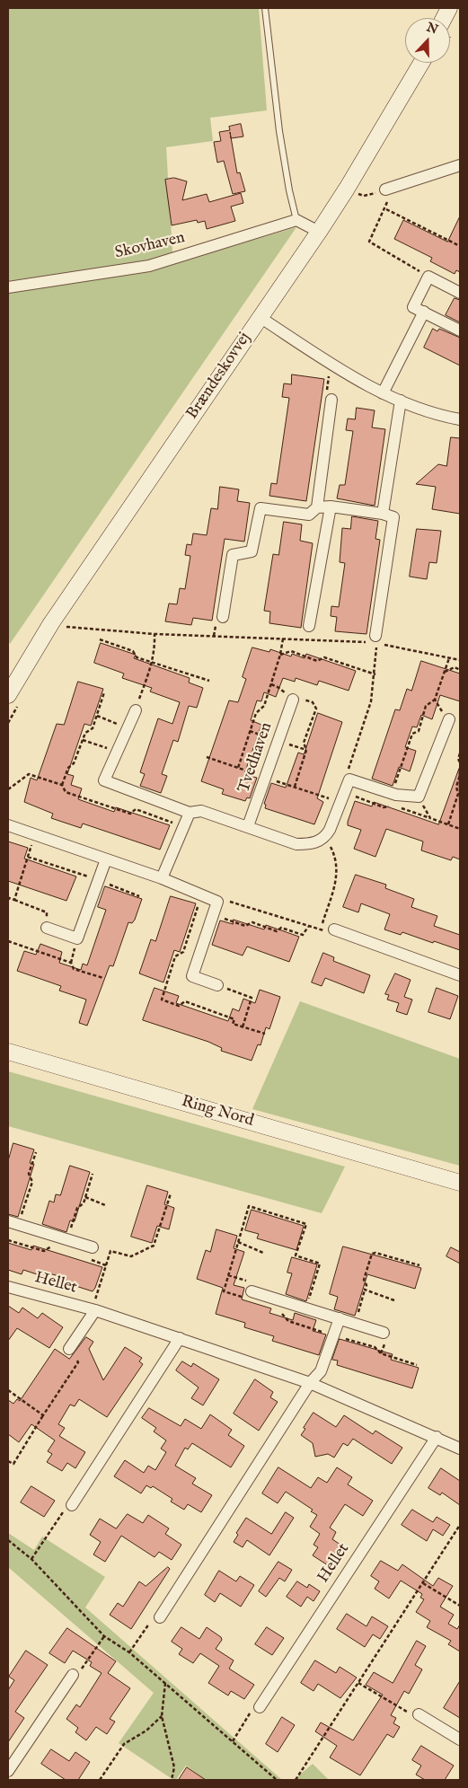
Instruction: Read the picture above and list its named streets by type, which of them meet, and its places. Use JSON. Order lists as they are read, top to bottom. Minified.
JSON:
{"streets":{"street":["Skovhaven","Brændeskovvej","Tvedhaven","Ring Nord","Hellet"]},"north":"top"}
